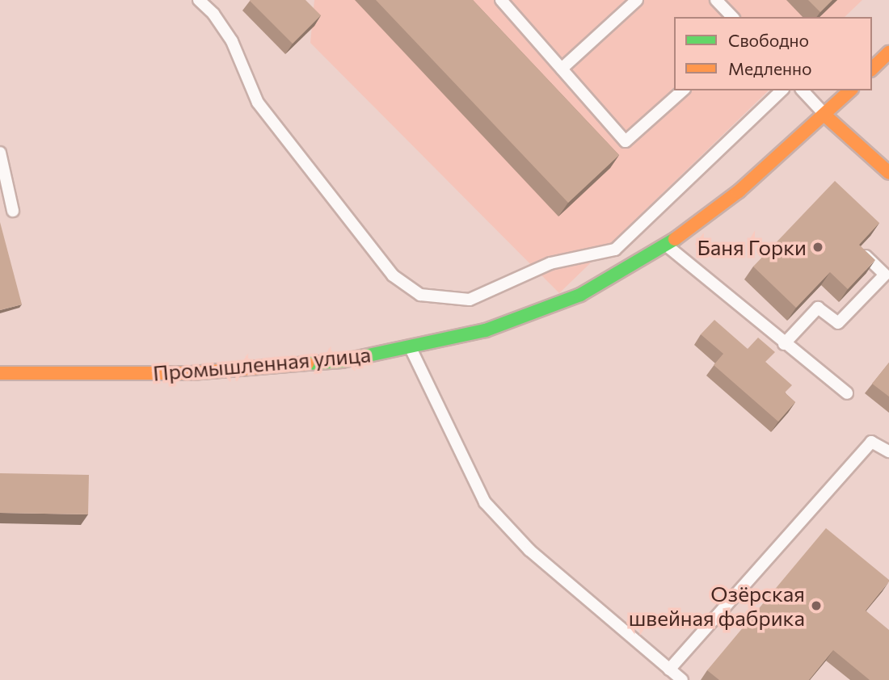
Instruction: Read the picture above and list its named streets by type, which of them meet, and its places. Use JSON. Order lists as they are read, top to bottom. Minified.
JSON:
{"streets":{"main road":["Промышленная улица"]},"places":["Баня Горки","Озёрская швейная фабрика"],"legend":["Свободно","Медленно"]}
